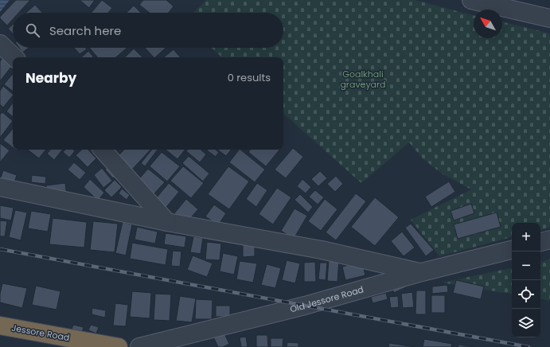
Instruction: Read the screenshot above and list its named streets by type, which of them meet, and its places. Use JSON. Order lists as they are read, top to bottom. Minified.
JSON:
{"streets":{"highway":["Jessore Road"],"street":["Old Jessore Road"]},"parks":["Goalkhali graveyard"],"north":"top left","page":{"search":"Search here","heading":["Nearby","0 results"],"map_buttons":["+","−"]}}
